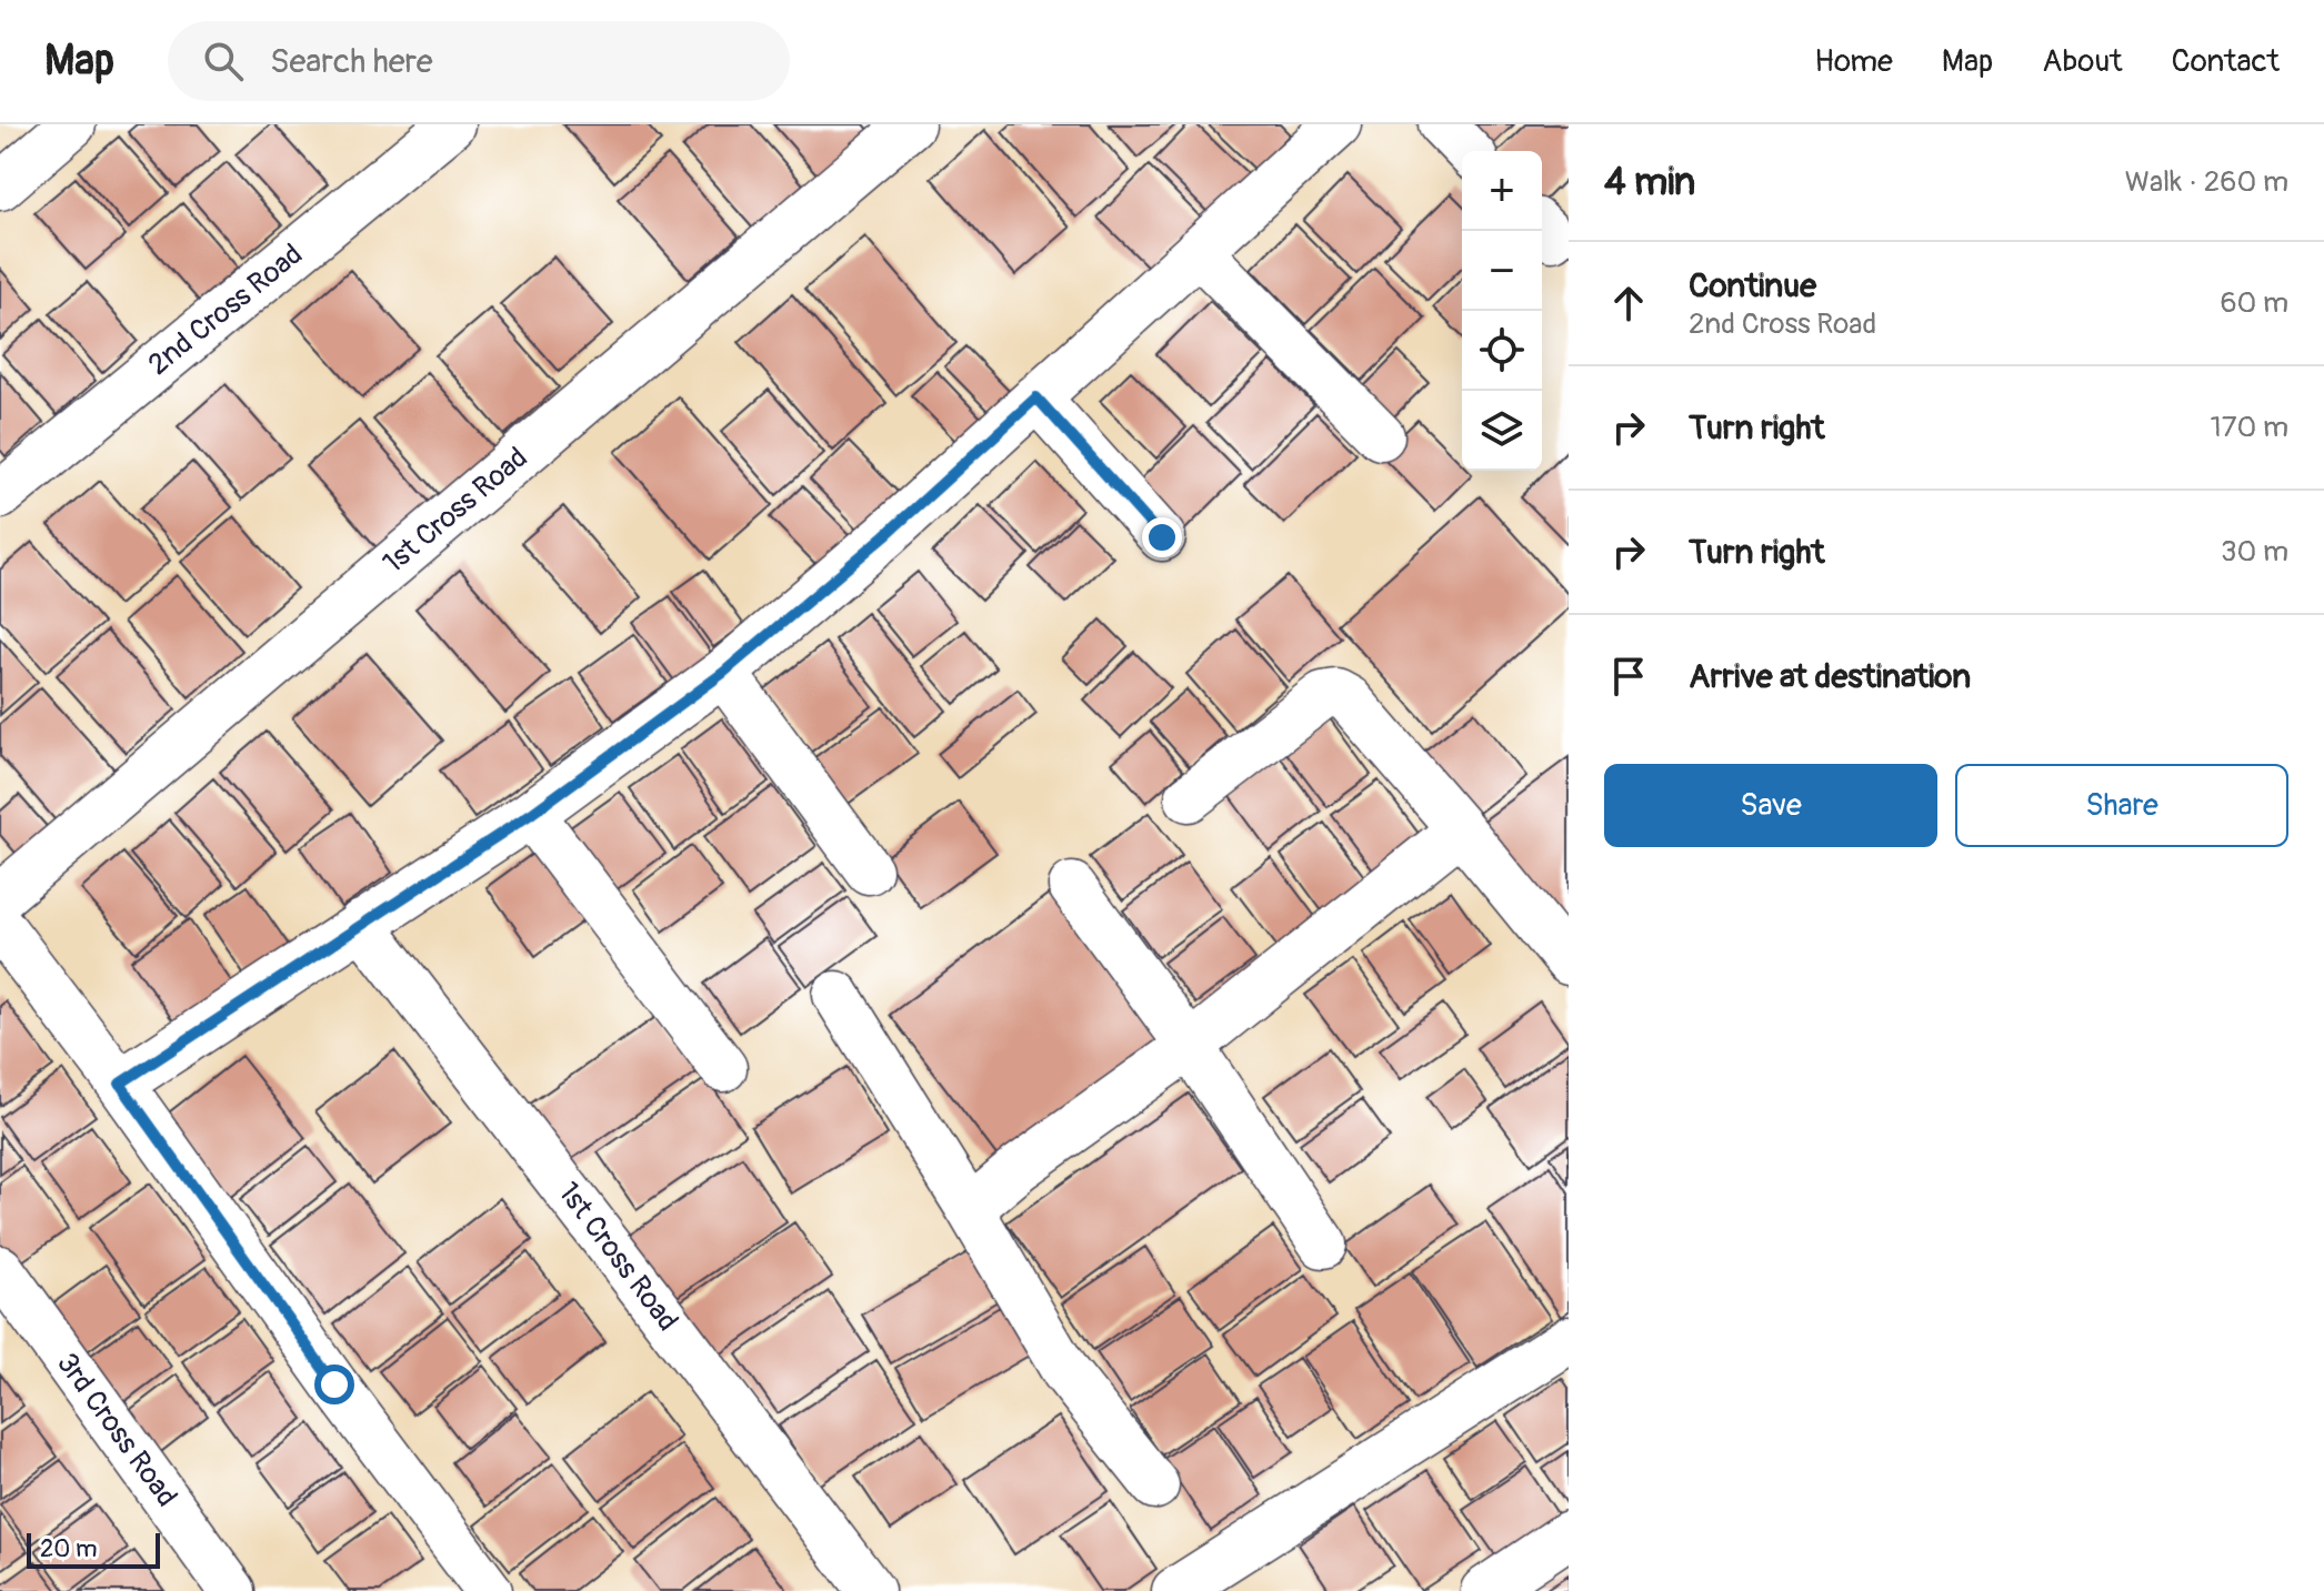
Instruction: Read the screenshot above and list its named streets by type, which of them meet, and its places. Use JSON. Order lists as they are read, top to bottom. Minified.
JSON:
{"streets":{"street":["2nd Cross Road","1st Cross Road","3rd Cross Road"]},"scale_bar":"20 m","page":{"header":"Map","search":"Search here","nav":["Home","Map","About","Contact"],"heading":["4 min","Walk · 260 m"],"map_buttons":["+","−"],"list":[["Continue","2nd Cross Road","60 m"],["Turn right","170 m"],["Turn right","30 m"],"Arrive at destination"],"buttons":["Save","Share"],"scale":"20 m"}}
